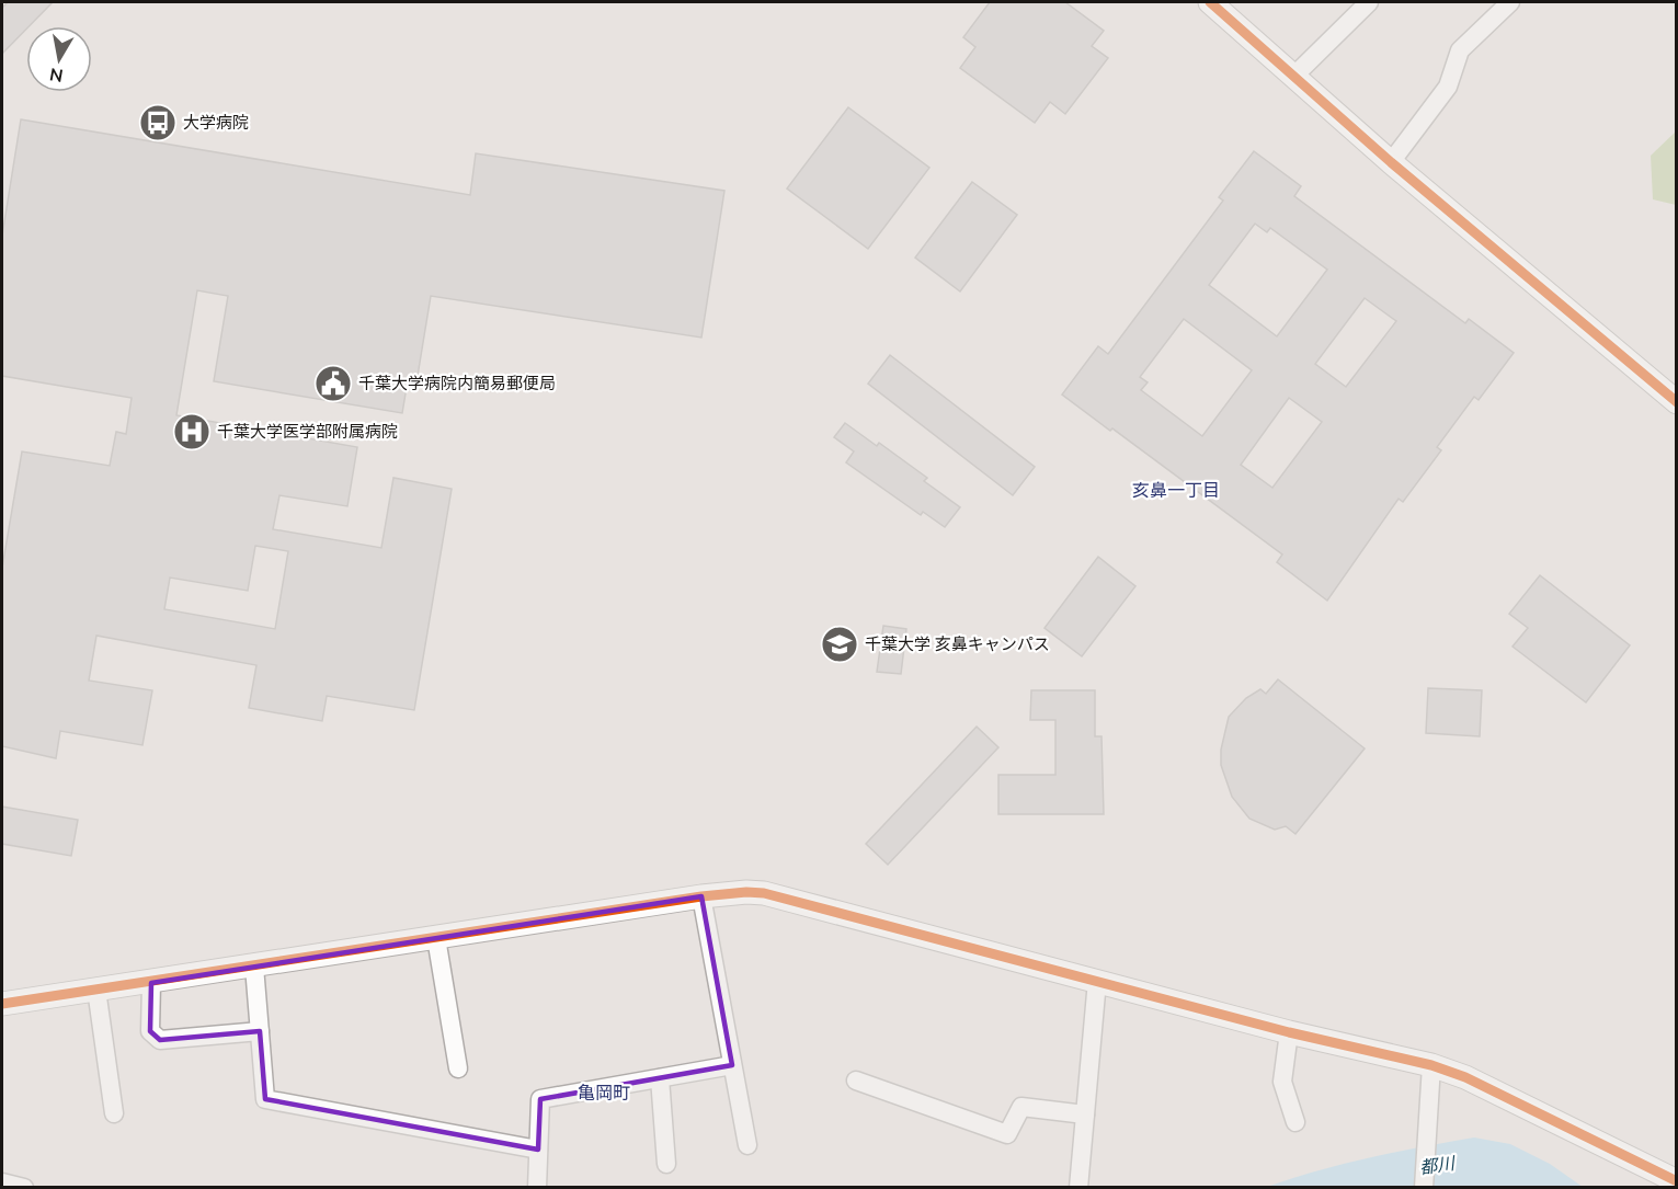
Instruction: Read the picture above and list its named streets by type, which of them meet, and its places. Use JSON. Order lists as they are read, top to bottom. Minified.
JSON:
{"districts":["亥鼻一丁目","亀岡町"],"water":["都川"],"places":{"bus stop":["大学病院"],"public building":["千葉大学病院内簡易郵便局"],"hospital":["千葉大学医学部附属病院"],"school or university":["千葉大学 亥鼻キャンパス"]},"north":"bottom"}
